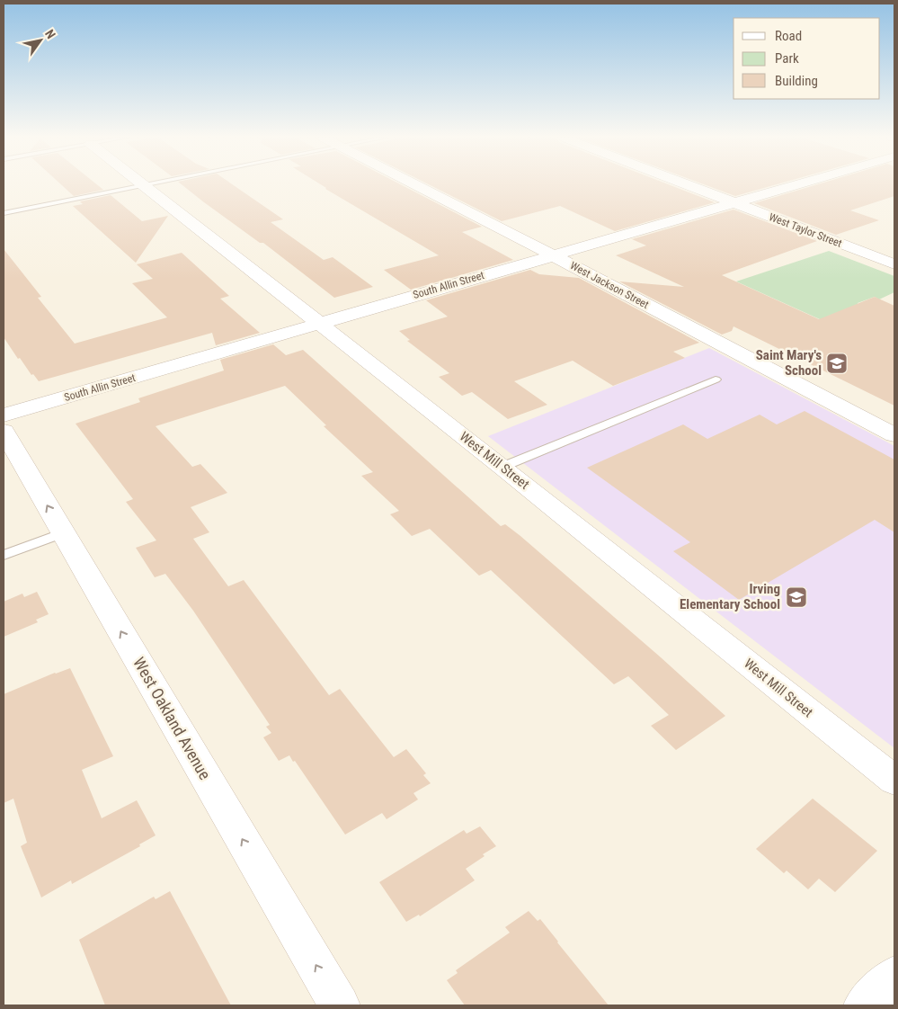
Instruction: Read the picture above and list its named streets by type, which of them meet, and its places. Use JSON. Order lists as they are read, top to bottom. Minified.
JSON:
{"streets":{"street":["West Taylor Street","South Allin Street","West Jackson Street","West Mill Street","West Oakland Avenue"]},"crossings":[["West Taylor Street","South Allin Street"],["South Allin Street","West Jackson Street"],["South Allin Street","West Mill Street"]],"one_way":["West Oakland Avenue"],"places":{"school or university":["Saint Mary's School","Irving Elementary School"]},"legend":["Road","Park","Building"],"north":"top right"}
